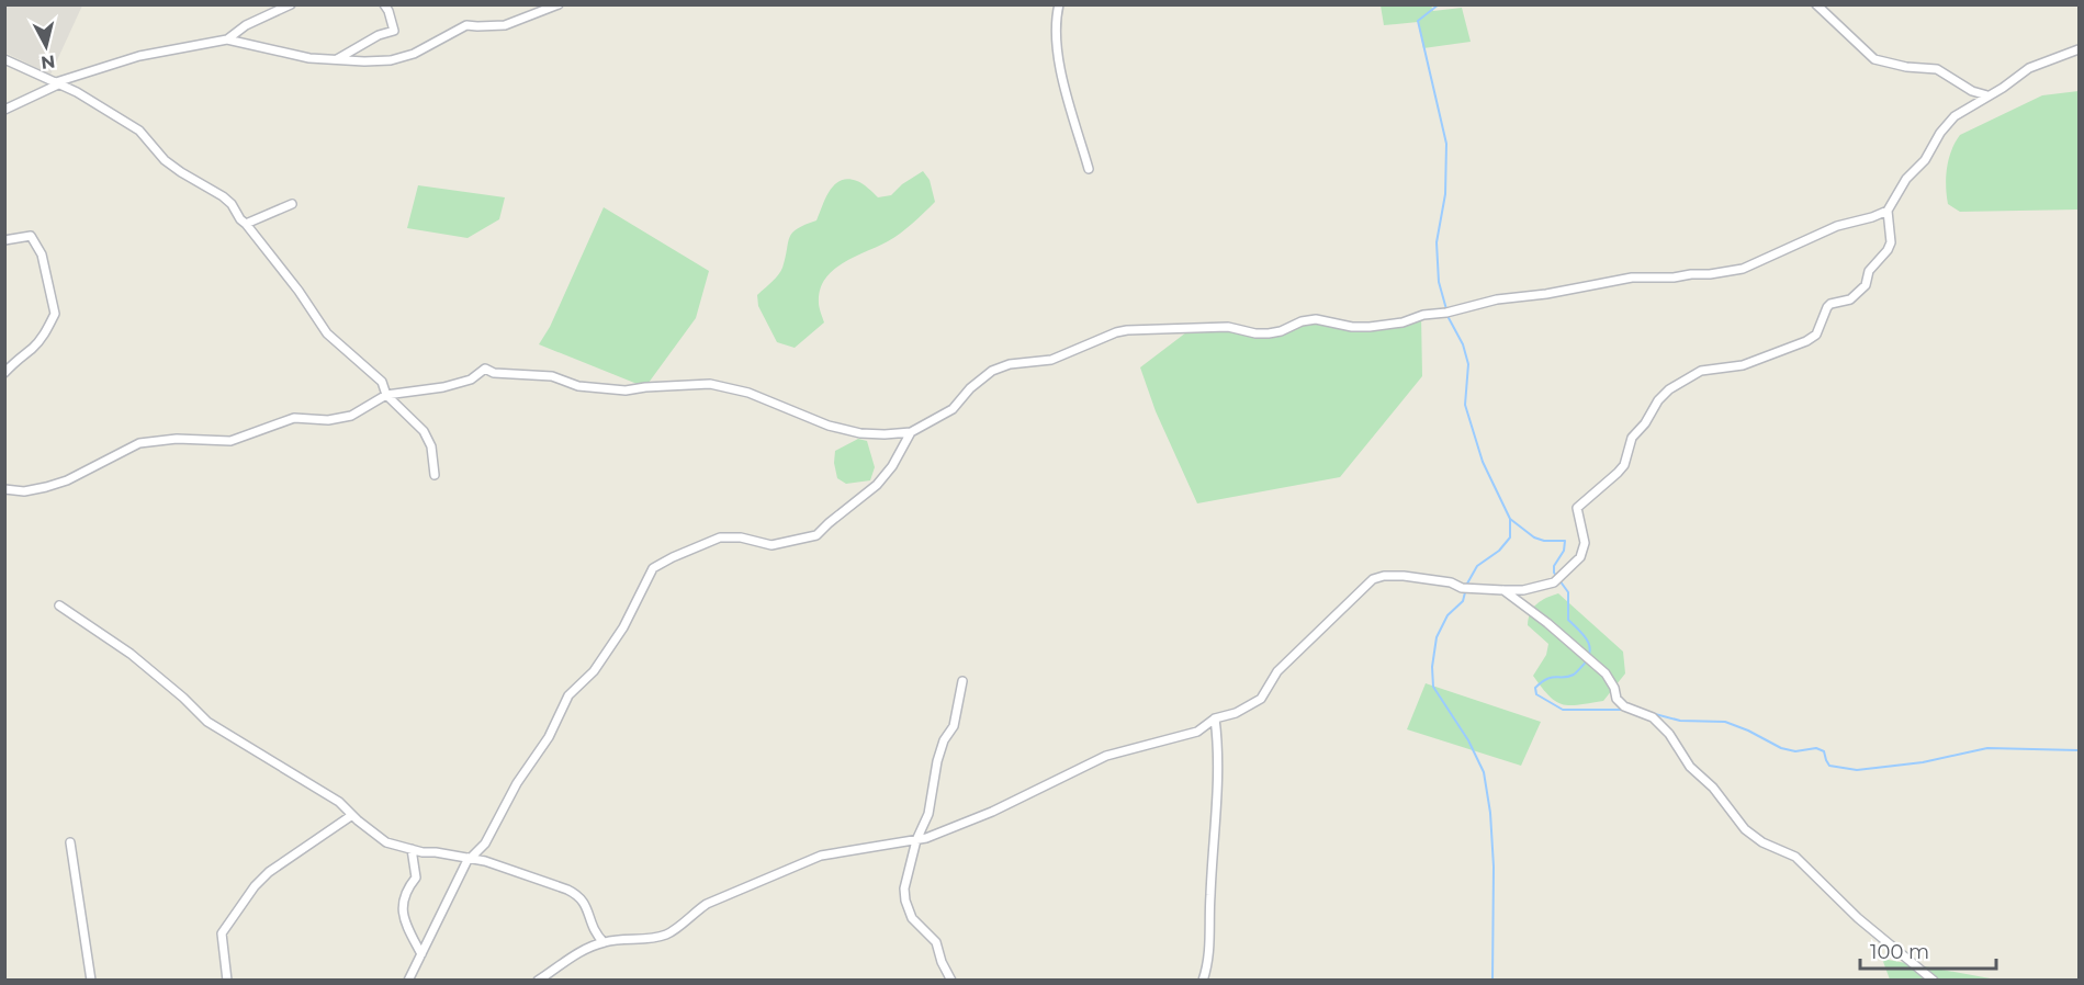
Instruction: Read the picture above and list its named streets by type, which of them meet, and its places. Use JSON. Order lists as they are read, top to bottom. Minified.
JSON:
{"scale_bar":"100 m","north":"bottom"}
